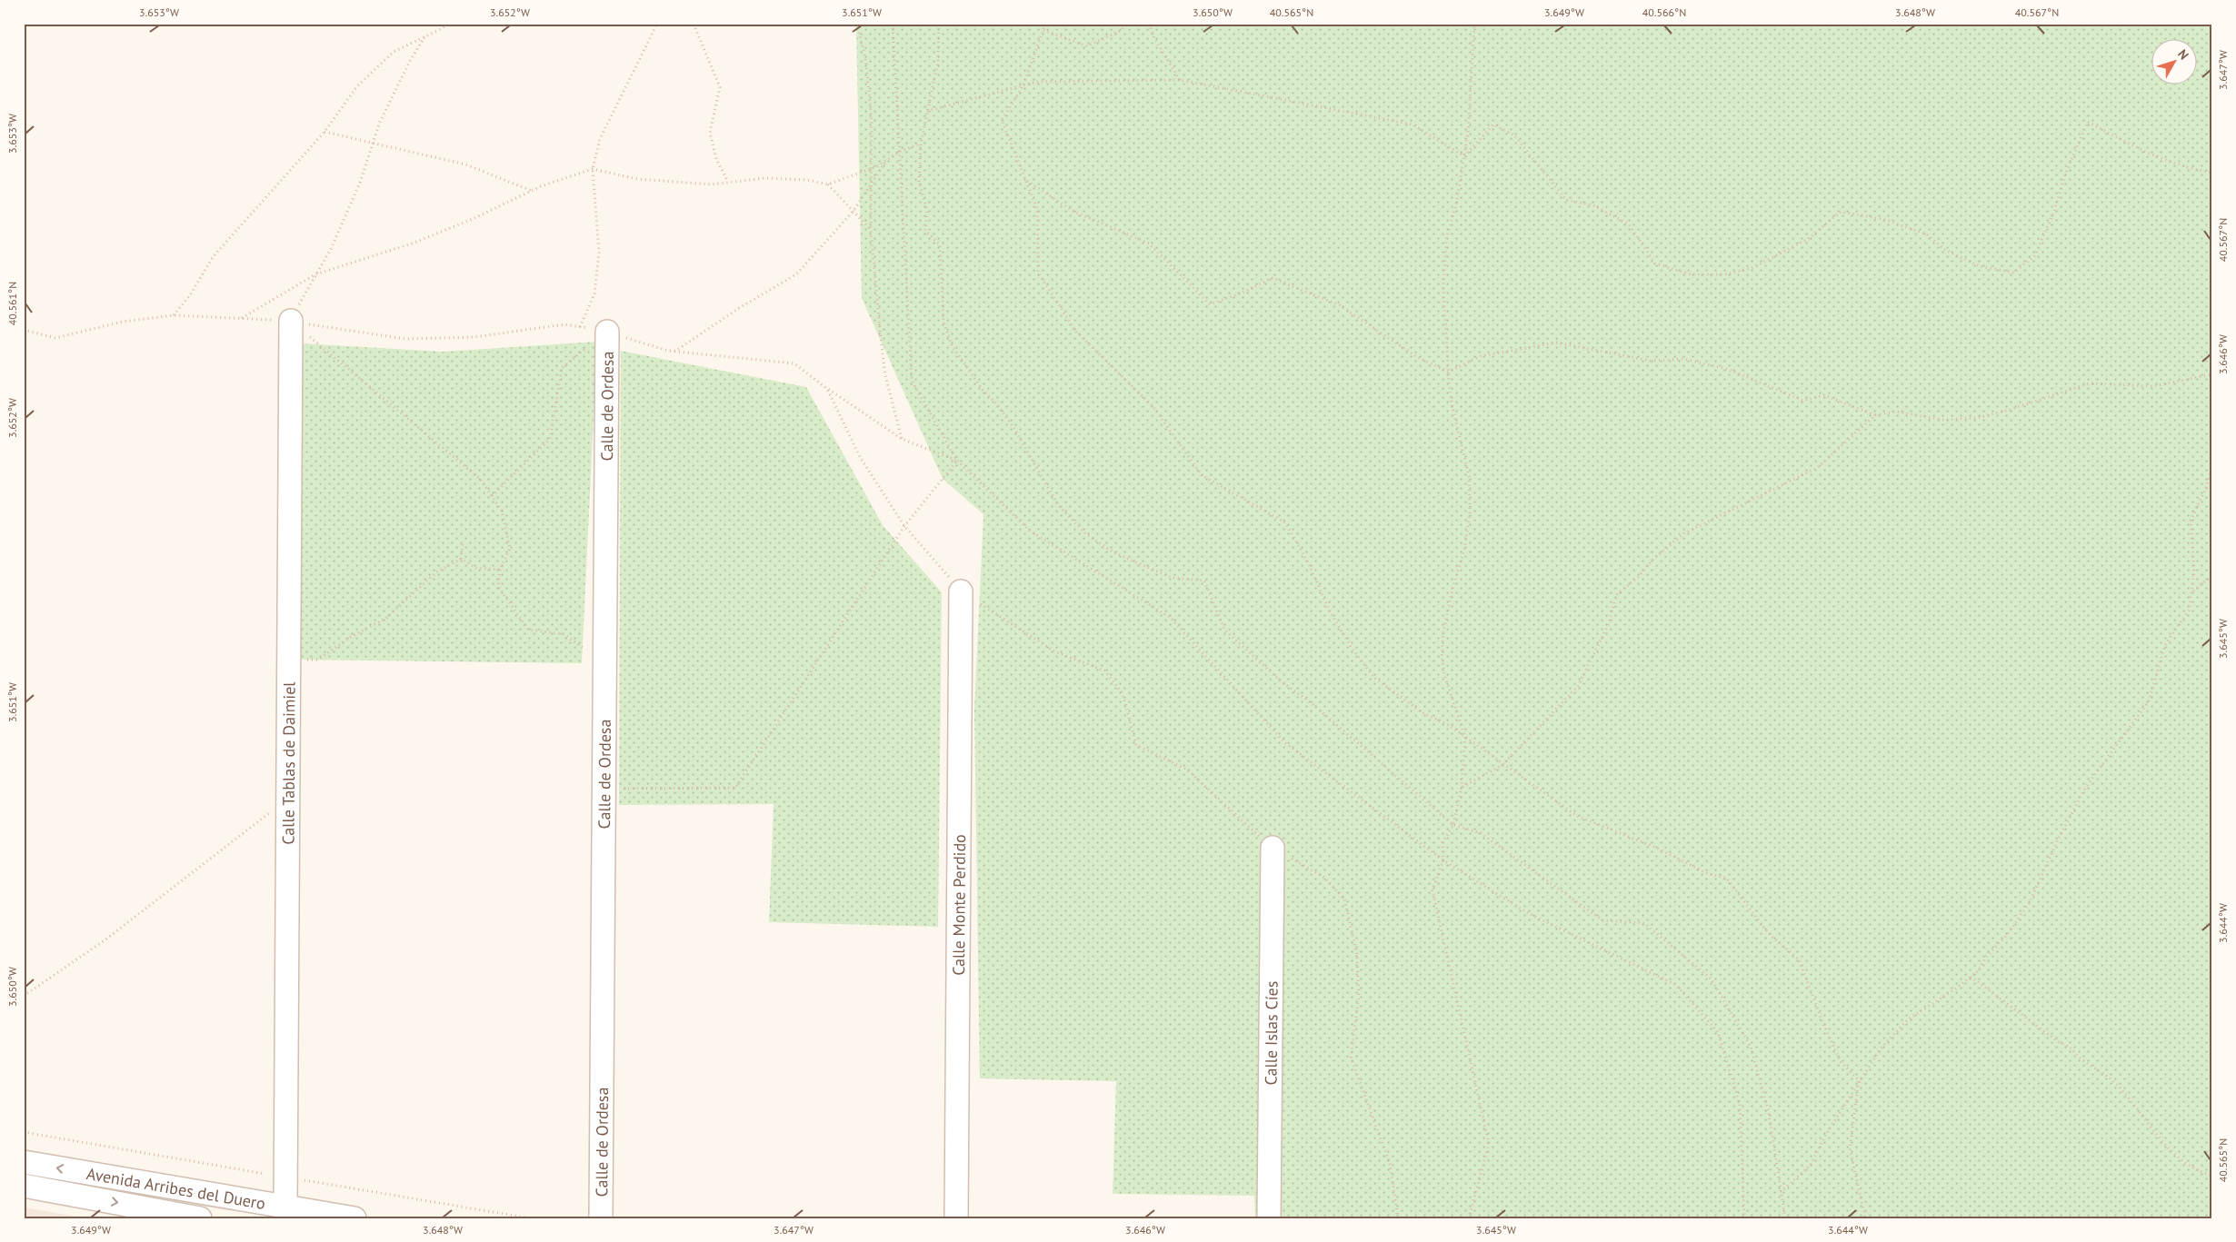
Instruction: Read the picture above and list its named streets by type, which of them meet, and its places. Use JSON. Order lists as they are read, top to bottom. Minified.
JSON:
{"streets":{"street":["Calle de Ordesa","Calle Tablas de Daimiel","Calle Monte Perdido","Calle Islas Cíes","Avenida Arribes del Duero"]},"crossings":[["Calle Tablas de Daimiel","Avenida Arribes del Duero"]],"north":"top right","coordinates":["3.653°W","3.652°W","3.651°W","3.650°W","40.565°N","3.649°W","40.566°N","3.648°W","40.567°N","3.647°W","40.561°N","3.646°W","3.645°W","3.644°W"]}
